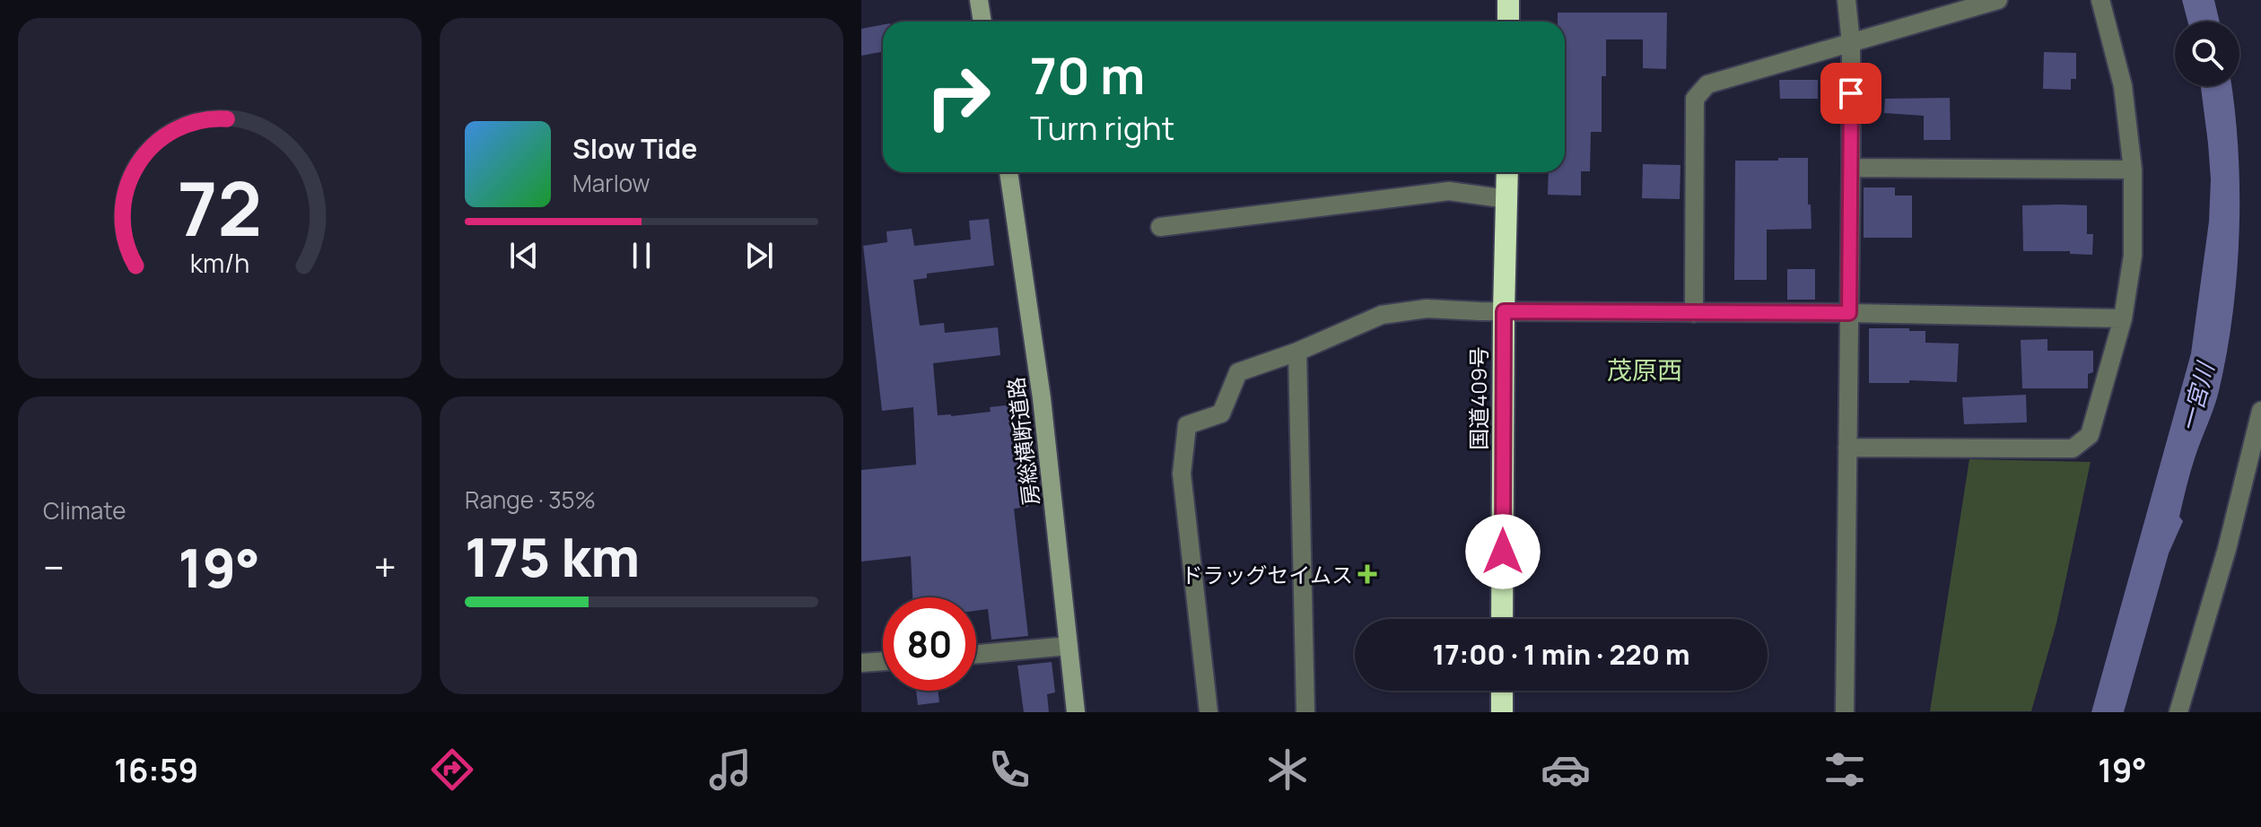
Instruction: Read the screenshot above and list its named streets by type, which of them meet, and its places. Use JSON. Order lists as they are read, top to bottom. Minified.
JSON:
{"streets":{"highway":["国道409号"],"street":["房総横断道路"]},"districts":["茂原西"],"water":["一宮川"],"places":{"health":["ドラッグセイムス"]},"page":{"turn":["70 m","Turn right"],"song":["Slow Tide","Marlow"],"tile":["Climate",["Range · 35%","175 km"]],"heat":["−","19°","+"],"limit":"80","trip":"17:00 · 1 min · 220 m","tabs":["16:59","19°"],"gauge":["72","km/h"]}}
